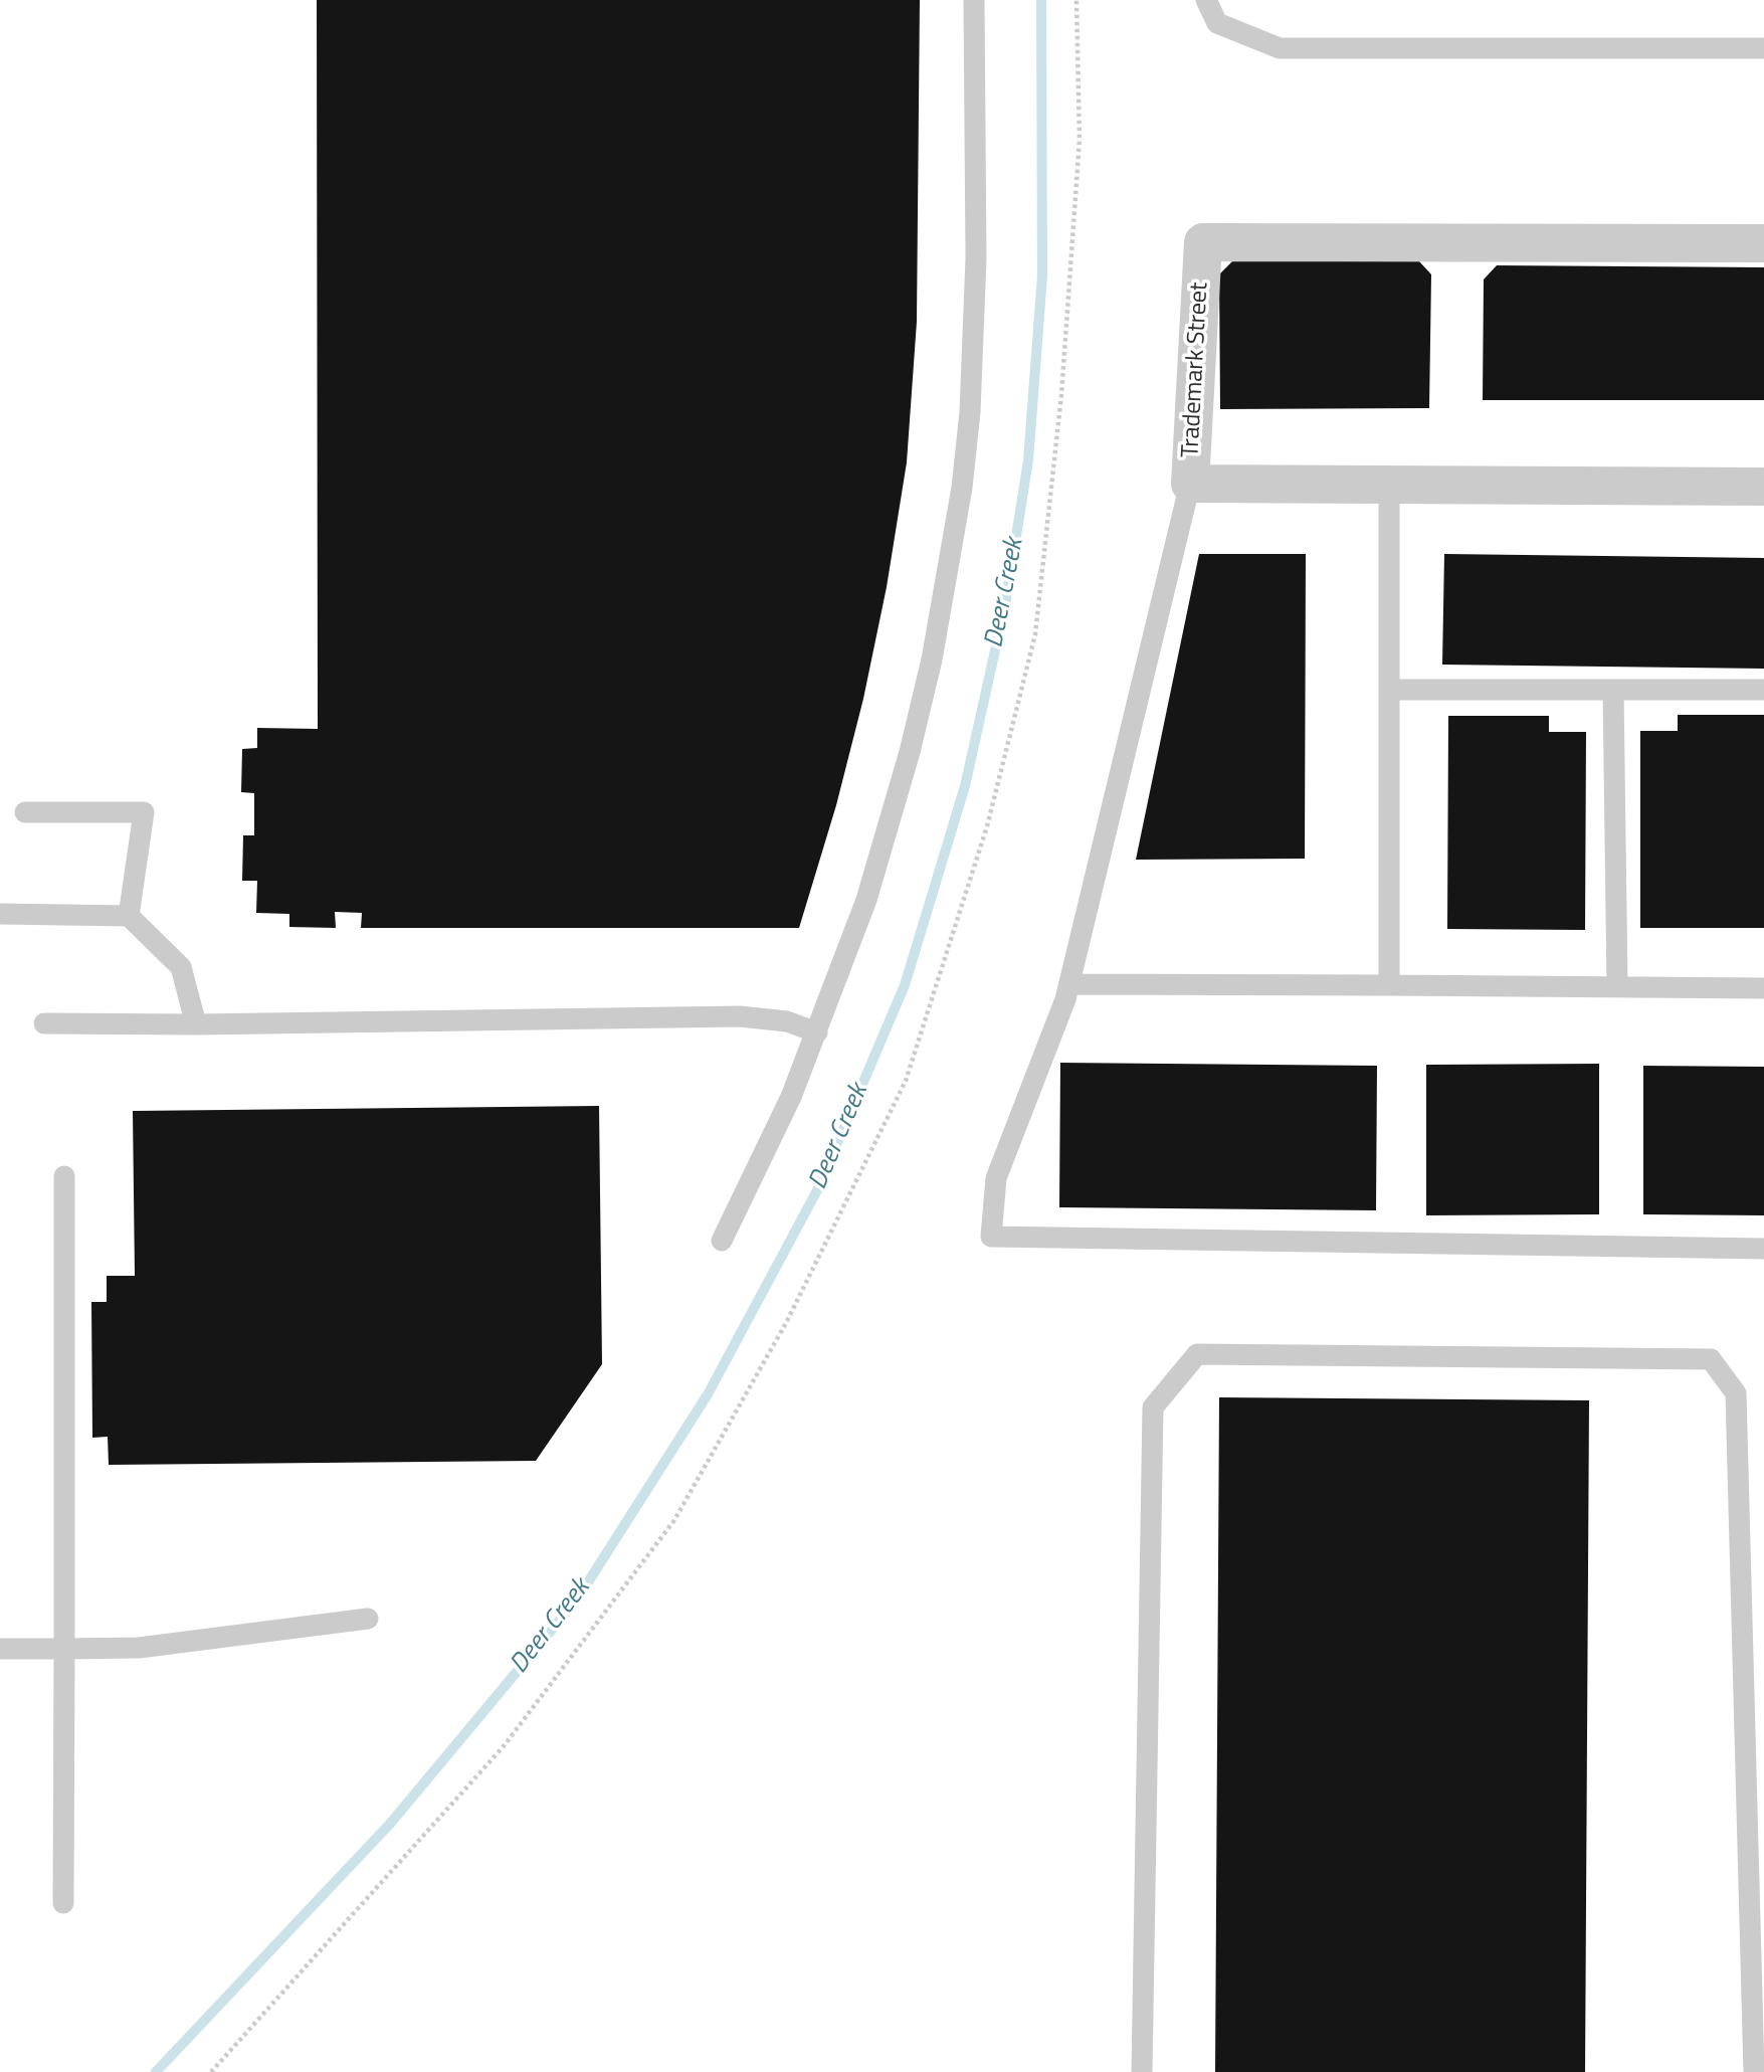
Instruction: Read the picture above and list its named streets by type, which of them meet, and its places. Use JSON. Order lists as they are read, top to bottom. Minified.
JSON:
{"streets":{"street":["Trademark Street"]},"water":["Deer Creek"]}
